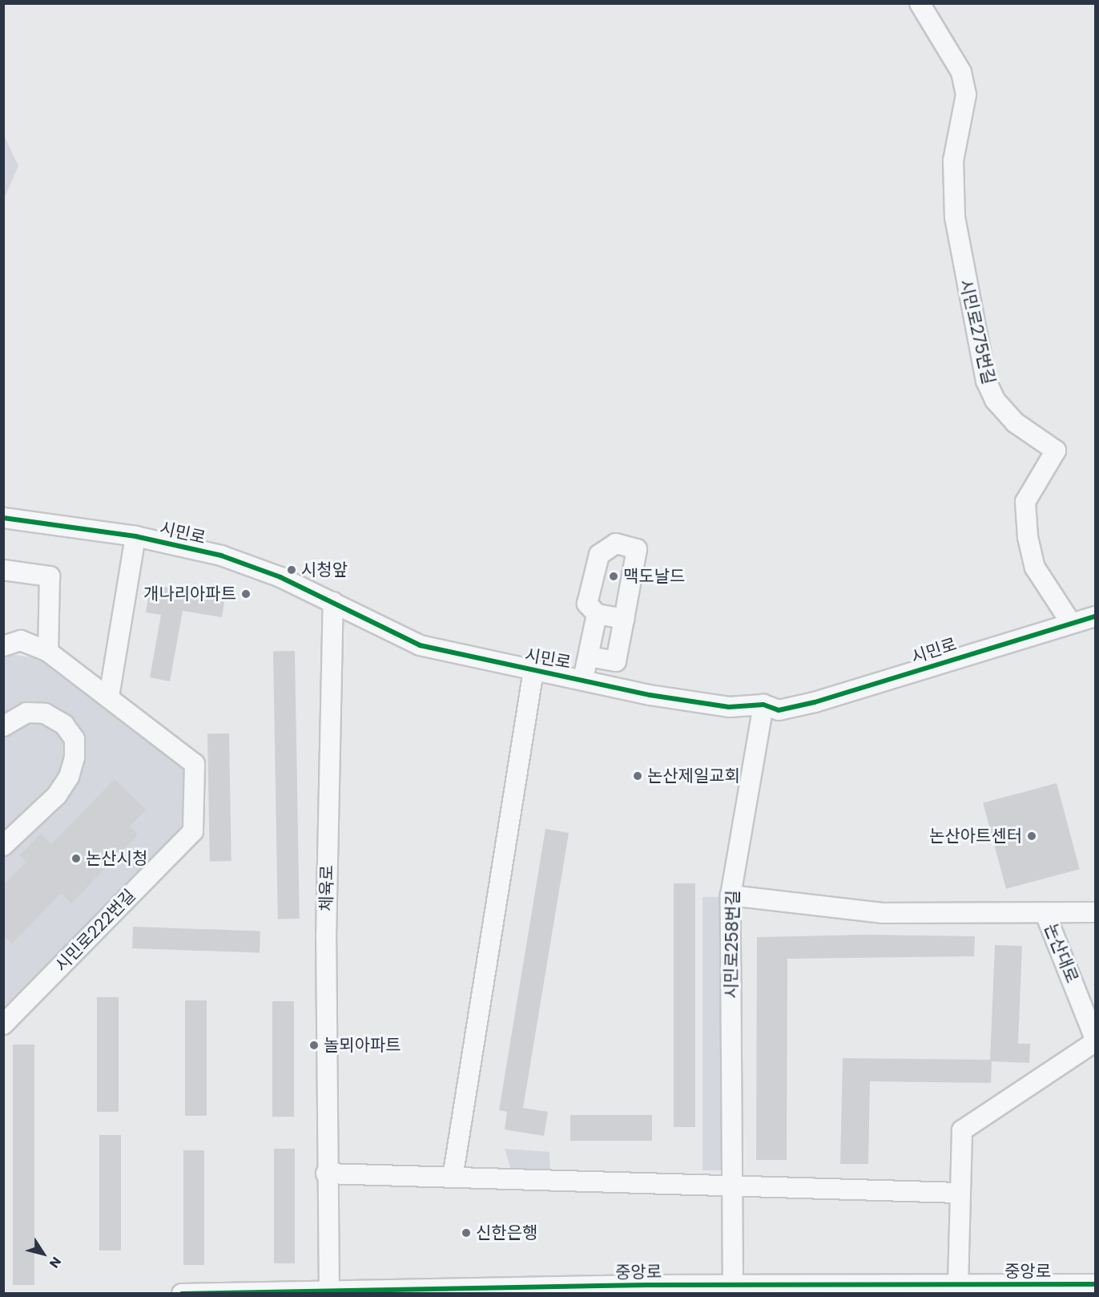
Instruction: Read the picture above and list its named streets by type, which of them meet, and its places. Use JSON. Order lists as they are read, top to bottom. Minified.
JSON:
{"streets":{"street":["시민로275번길","시민로","체육로","시민로222번길","시민로258번길","논산대로","중앙로"]},"crossings":[["시민로275번길","시민로"],["시민로","체육로"],["시민로","시민로258번길"],["체육로","중앙로"],["시민로258번길","중앙로"]],"places":["시청앞","맥도날드","개나리아파트","논산제일교회","논산아트센터","논산시청","놀뫼아파트","신한은행"],"north":"bottom right"}
